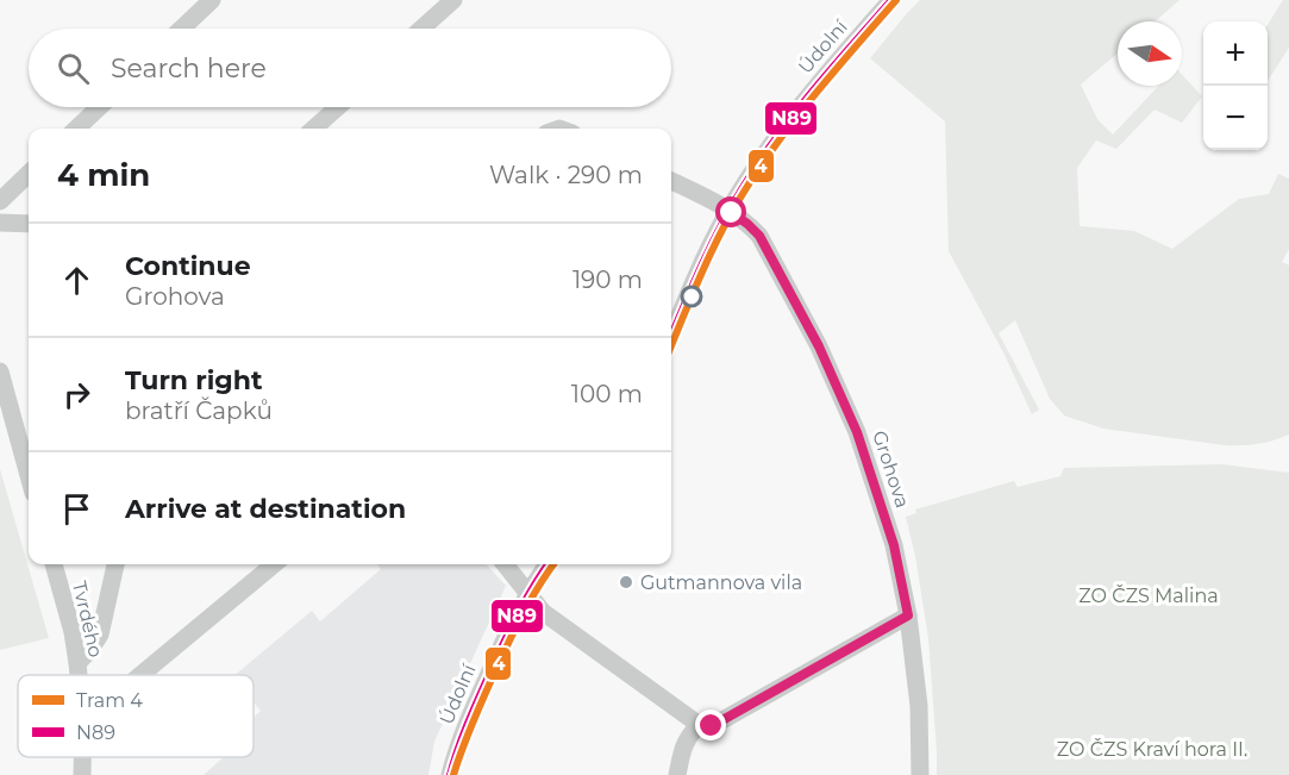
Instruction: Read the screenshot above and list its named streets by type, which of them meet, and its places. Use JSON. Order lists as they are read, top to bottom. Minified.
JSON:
{"streets":{"street":["Údolní","Grohova","Tvrdého"]},"crossings":[["Údolní","Grohova"]],"parks":["ZO ČZS Malina","ZO ČZS Kraví hora II."],"places":["Gutmannova vila"],"lines":["tram line 4","transit line N89"],"legend":["Tram 4","N89"],"north":"right","page":{"map_buttons":["+","−"],"search":"Search here","heading":["4 min","Walk · 290 m"],"list":[["Continue","Grohova","190 m"],["Turn right","bratří Čapků","100 m"],"Arrive at destination"]}}
